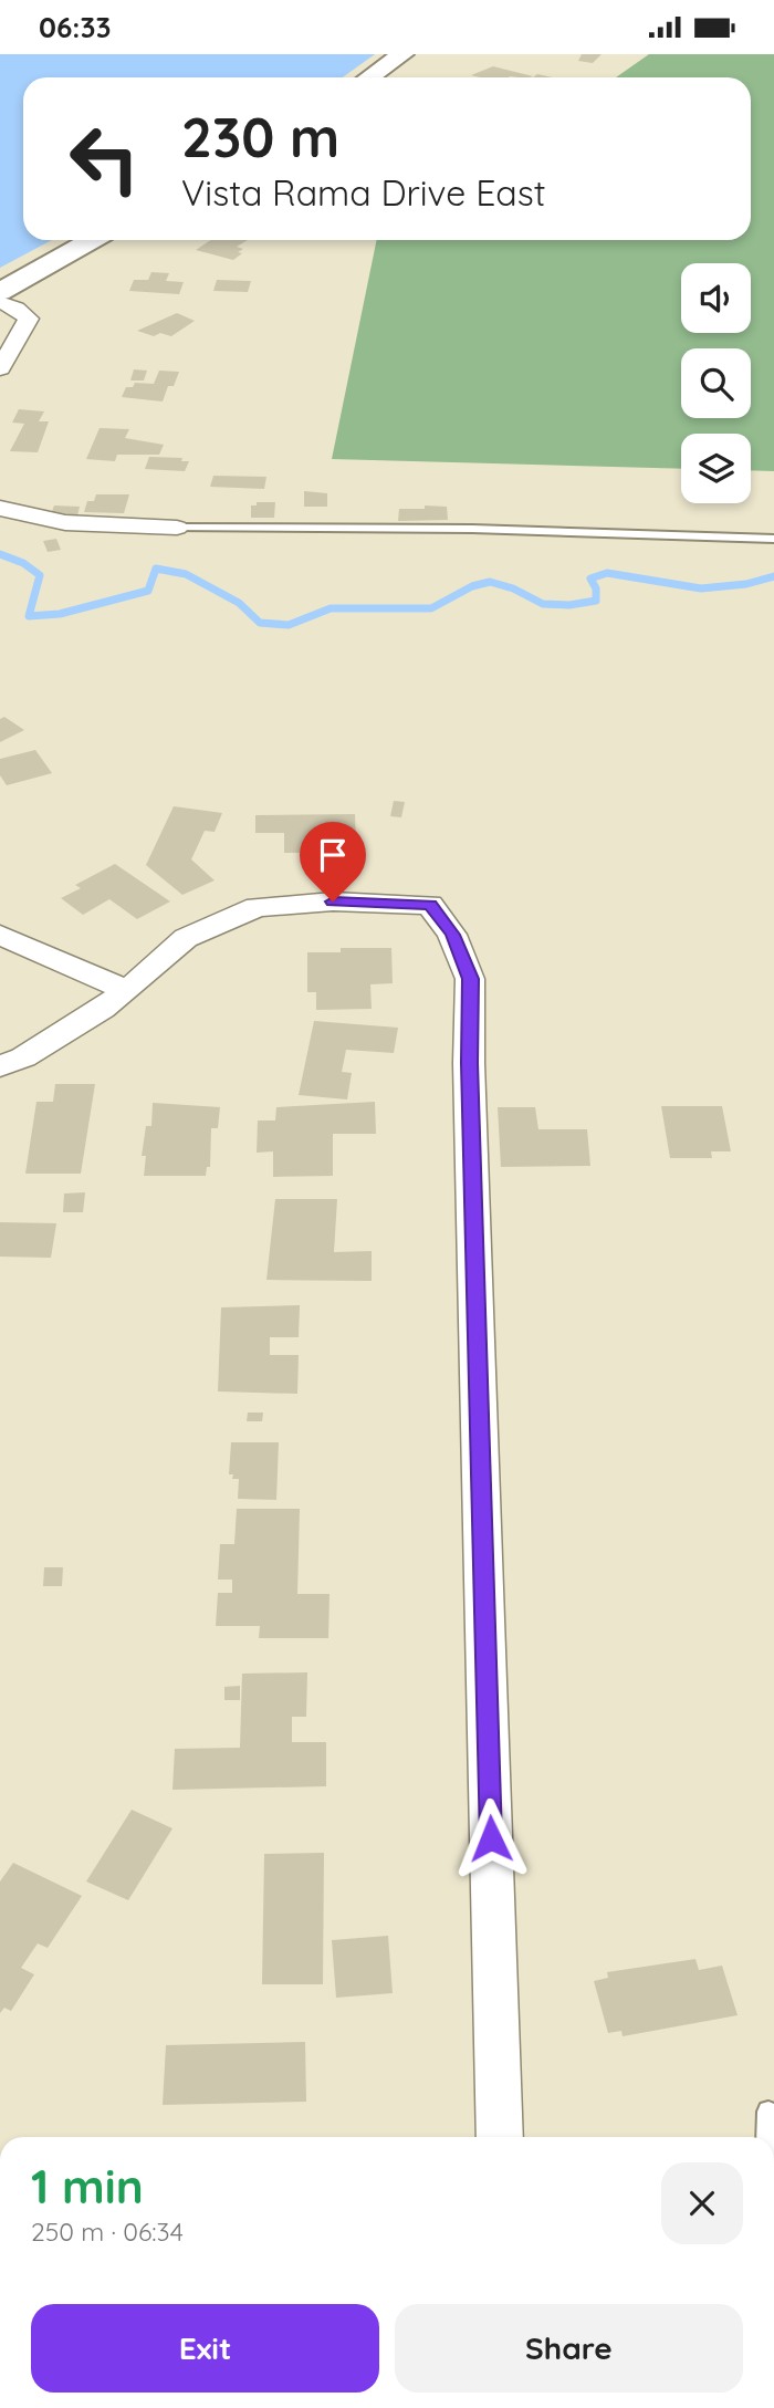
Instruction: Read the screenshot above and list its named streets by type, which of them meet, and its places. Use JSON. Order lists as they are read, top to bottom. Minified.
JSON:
{"page":{"status":"06:33","turn":["230 m","Vista Rama Drive East"],"heading":["1 min","250 m · 06:34"],"buttons":["Exit","Share"]}}
